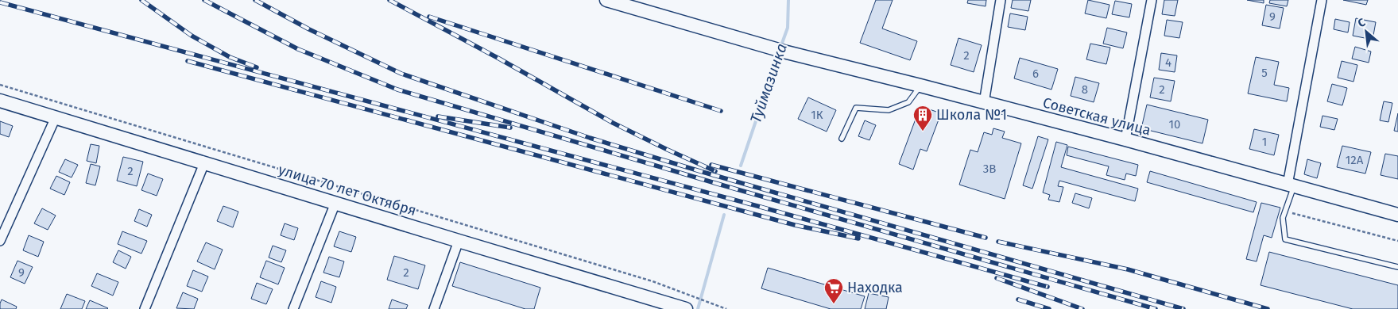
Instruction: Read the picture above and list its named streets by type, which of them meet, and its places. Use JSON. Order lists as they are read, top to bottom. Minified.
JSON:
{"streets":{"street":["Советская улица","улица 70 лет Октября"]},"water":["Туймазинка"],"places":{"building":["Школа №1"],"supermarket":["Находка"]},"house_numbers":["9","2","4","5","6","8","2","1К","10","1","12А","3В","2","9","2"],"north":"top left"}
